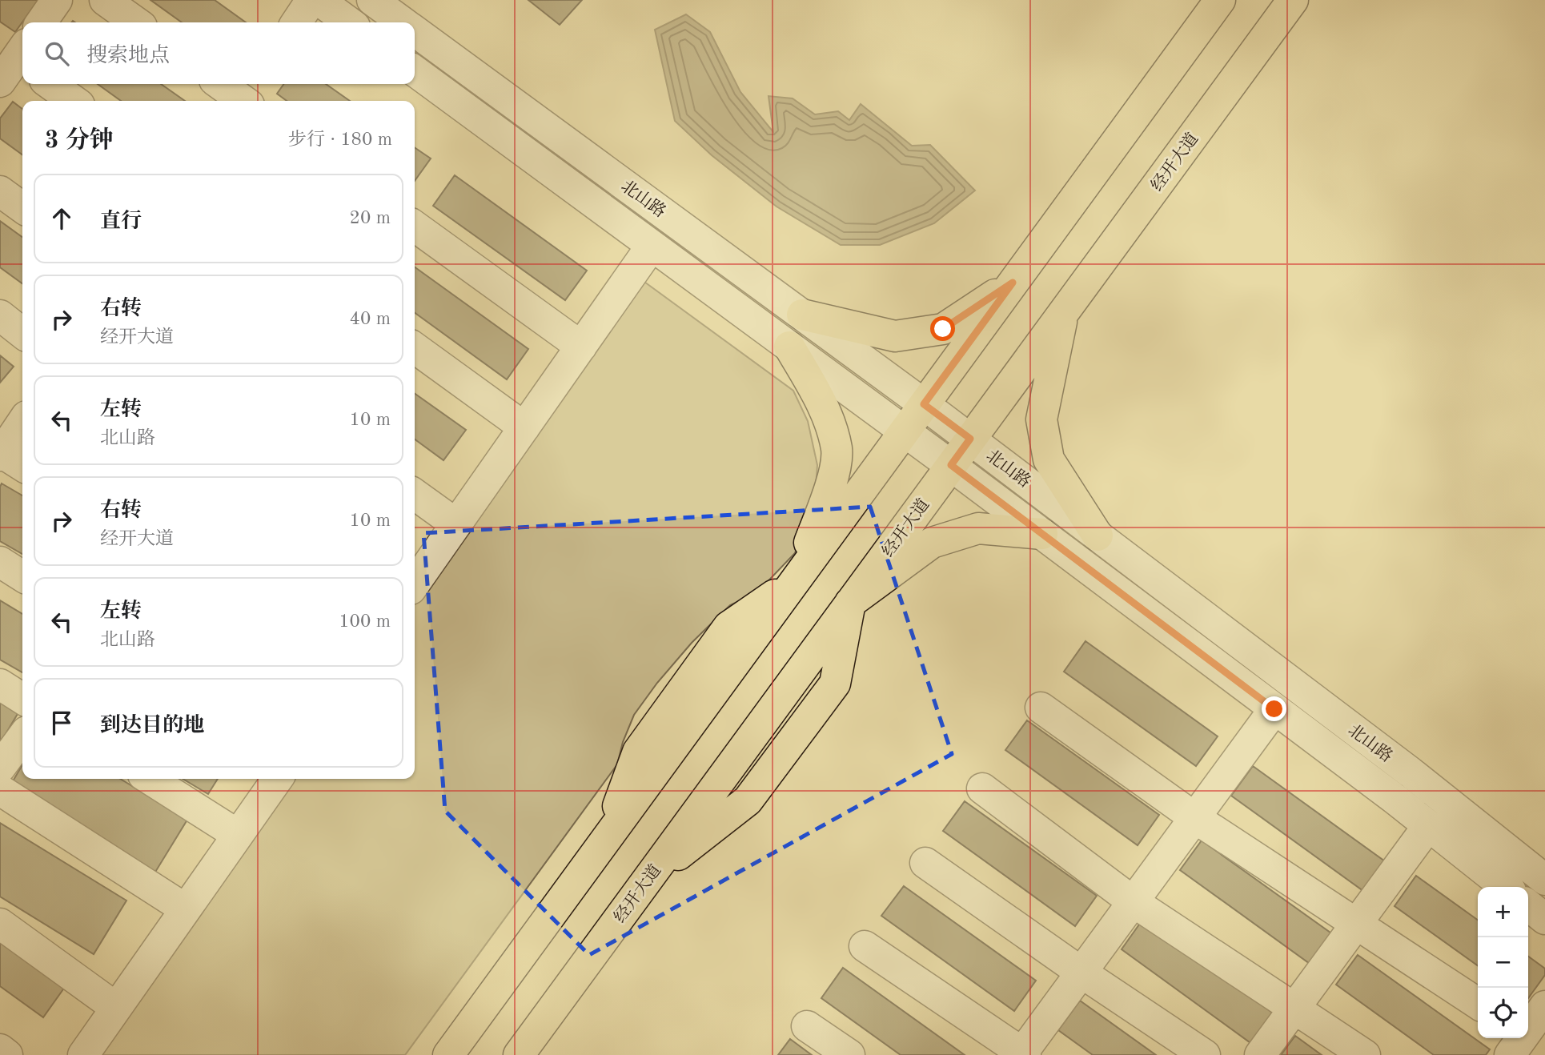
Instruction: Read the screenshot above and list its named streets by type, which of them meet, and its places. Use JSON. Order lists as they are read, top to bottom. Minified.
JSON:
{"streets":{"main road":["经开大道"],"street":["北山路"]},"crossings":[["经开大道","北山路"]],"page":{"search":"搜索地点","heading":["3 分钟","步行 · 180 m"],"list":[["直行","20 m"],["右转","经开大道","40 m"],["左转","北山路","10 m"],["右转","经开大道","10 m"],["左转","北山路","100 m"],"到达目的地"],"map_buttons":["+","−"]}}
